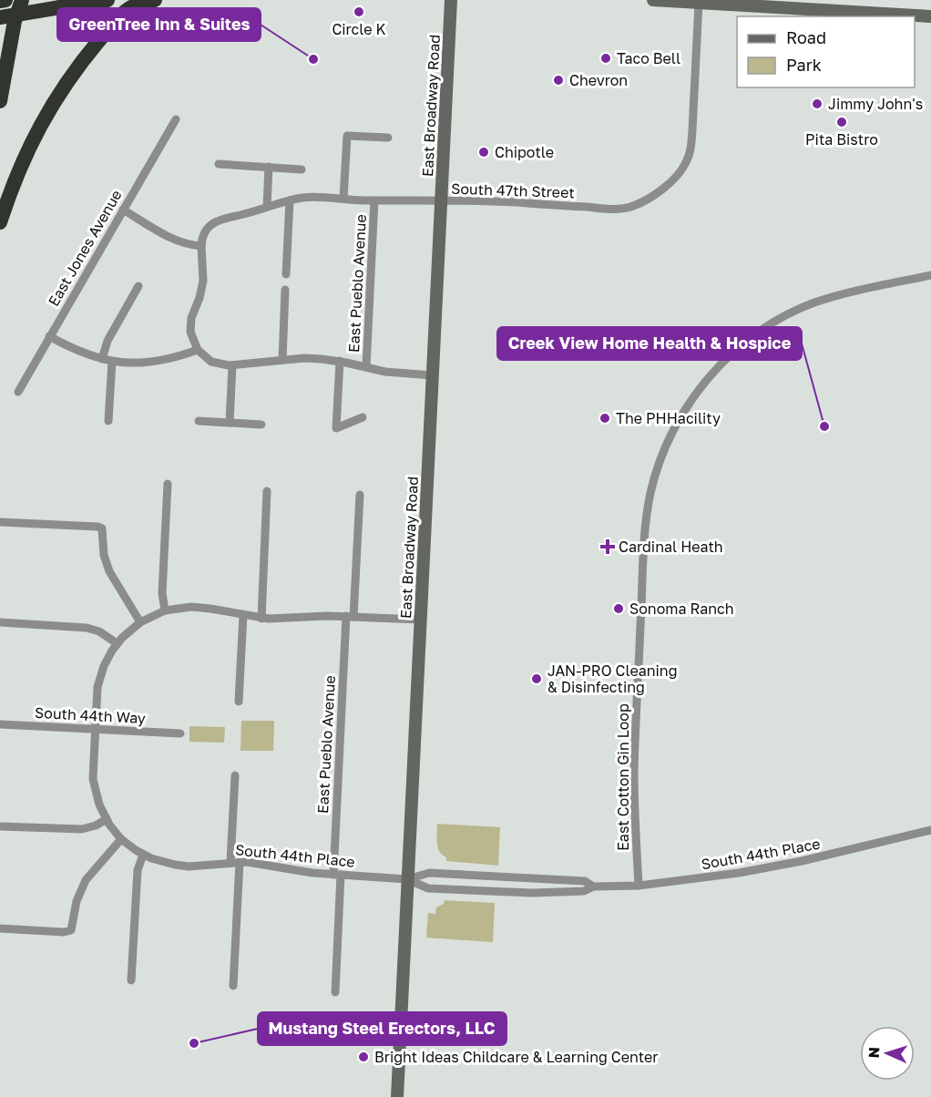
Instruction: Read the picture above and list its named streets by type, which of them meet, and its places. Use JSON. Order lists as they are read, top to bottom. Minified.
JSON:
{"streets":{"main road":["East Broadway Road"],"street":["South 47th Street","East Jones Avenue","East Pueblo Avenue","South 44th Way","East Cotton Gin Loop","South 44th Place"]},"crossings":[["East Broadway Road","South 47th Street"],["East Broadway Road","South 44th Place"],["South 47th Street","East Pueblo Avenue"],["East Pueblo Avenue","South 44th Place"],["South 44th Way","South 44th Place"],["East Cotton Gin Loop","South 44th Place"]],"places":{"other":["Circle K","Taco Bell","GreenTree Inn & Suites","Chevron","Jimmy John's","Pita Bistro","Chipotle","The PHHacility","Creek View Home Health & Hospice","Sonoma Ranch","JAN-PRO Cleaning & Disinfecting","Mustang Steel Erectors, LLC","Bright Ideas Childcare & Learning Center"],"health":["Cardinal Heath"]},"legend":["Road","Park"],"north":"left"}
